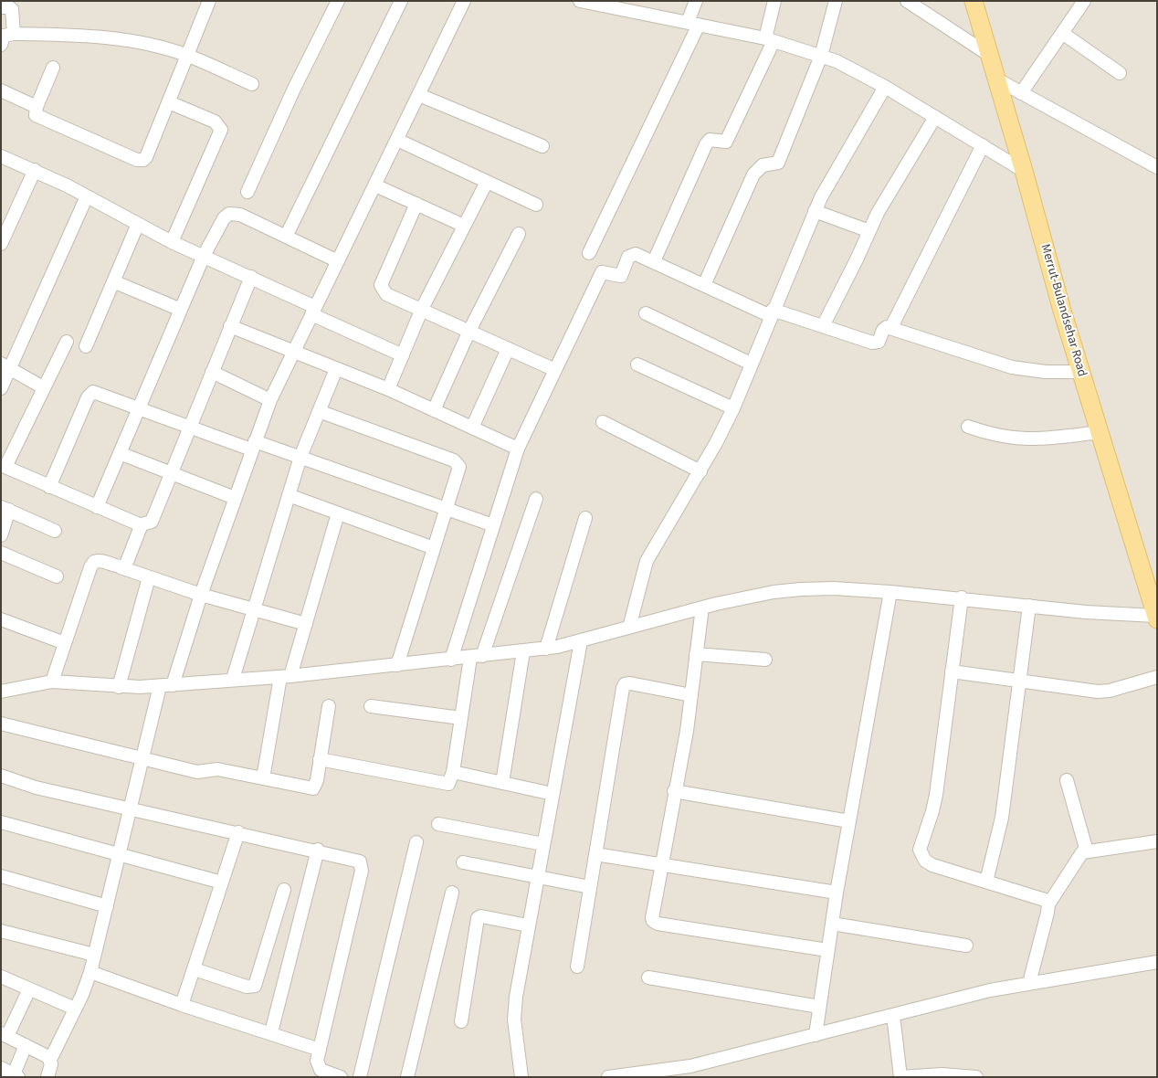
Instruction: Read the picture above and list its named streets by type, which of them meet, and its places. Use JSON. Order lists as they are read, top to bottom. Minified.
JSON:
{"streets":{"main road":["Merrut-Bulandsehar Road"]}}
